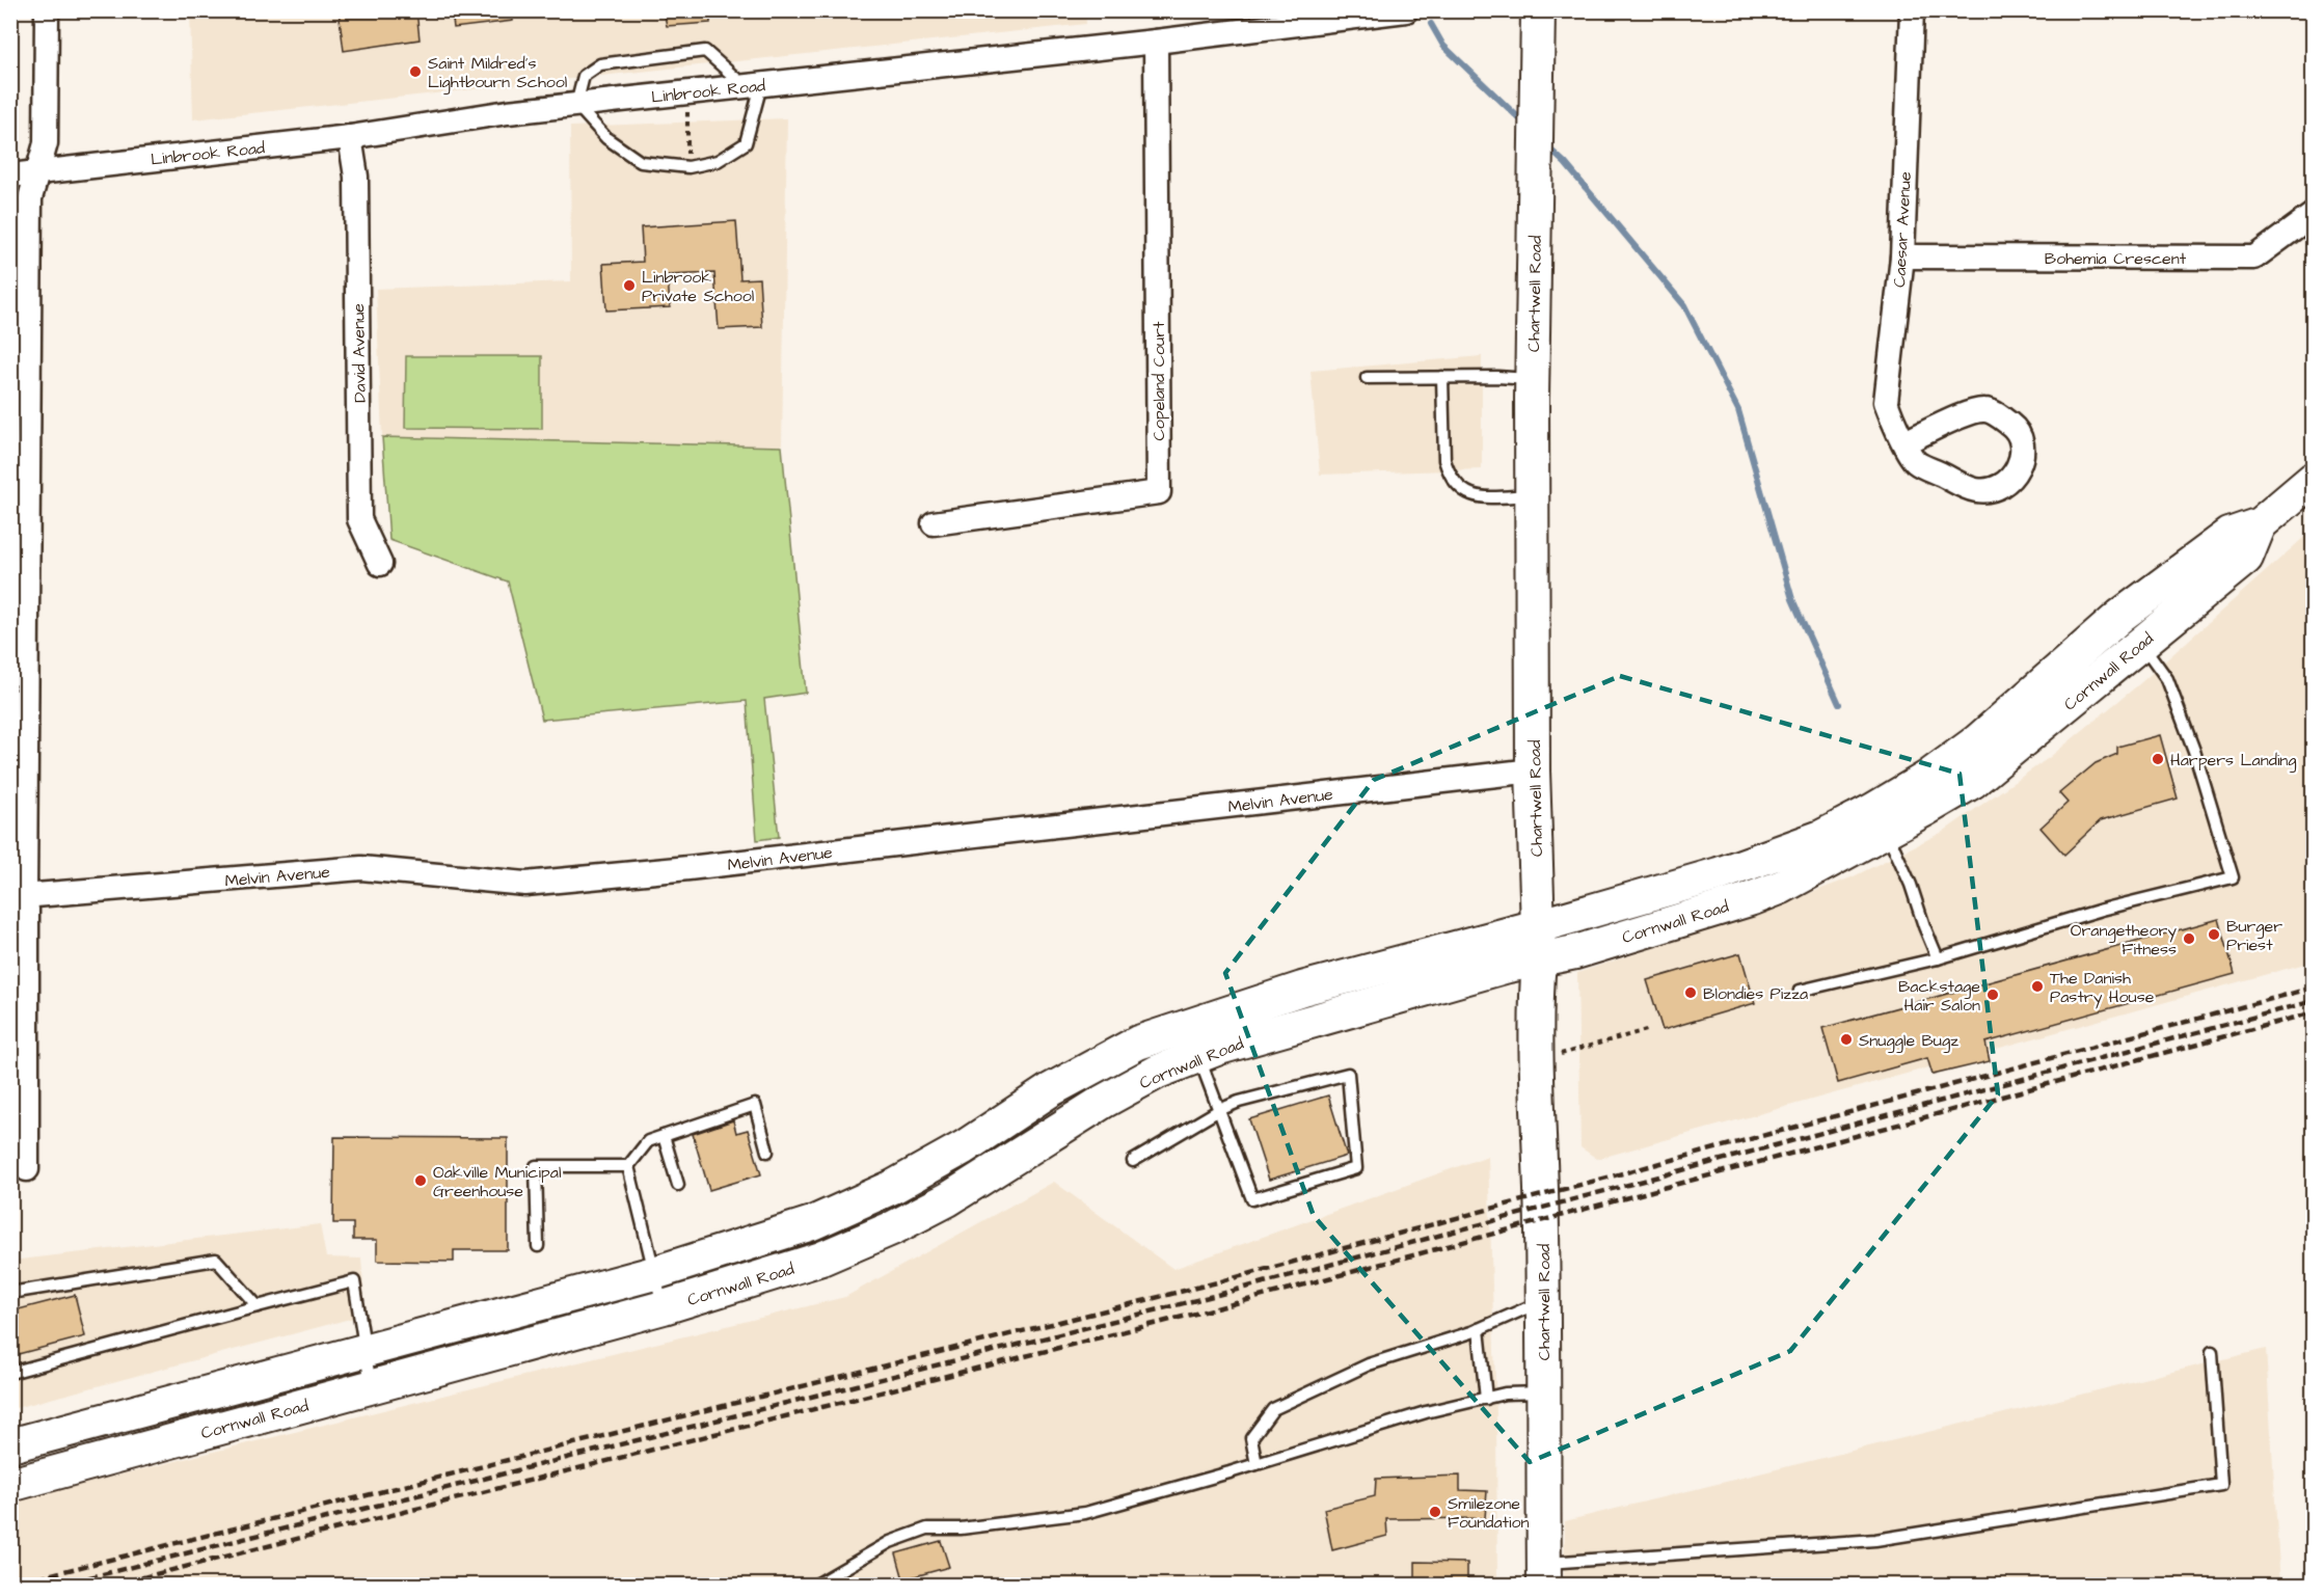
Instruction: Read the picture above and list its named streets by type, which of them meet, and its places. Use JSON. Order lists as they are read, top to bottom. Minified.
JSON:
{"streets":{"main road":["Chartwell Road","Cornwall Road"],"street":["Linbrook Road","Caesar Avenue","Bohemia Crescent","David Avenue","Copeland Court","Melvin Avenue"]},"crossings":[["Linbrook Road","David Avenue"],["Linbrook Road","Copeland Court"],["Caesar Avenue","Bohemia Crescent"],["Chartwell Road","Cornwall Road"],["Chartwell Road","Melvin Avenue"]],"places":["Saint Mildred's Lightbourn School","Linbrook Private School","Harpers Landing","Burger Priest","Orangetheory Fitness","The Danish Pastry House","Blondies Pizza","Backstage Hair Salon","Snuggle Bugz","Oakville Municipal Greenhouse","Smilezone Foundation"]}
